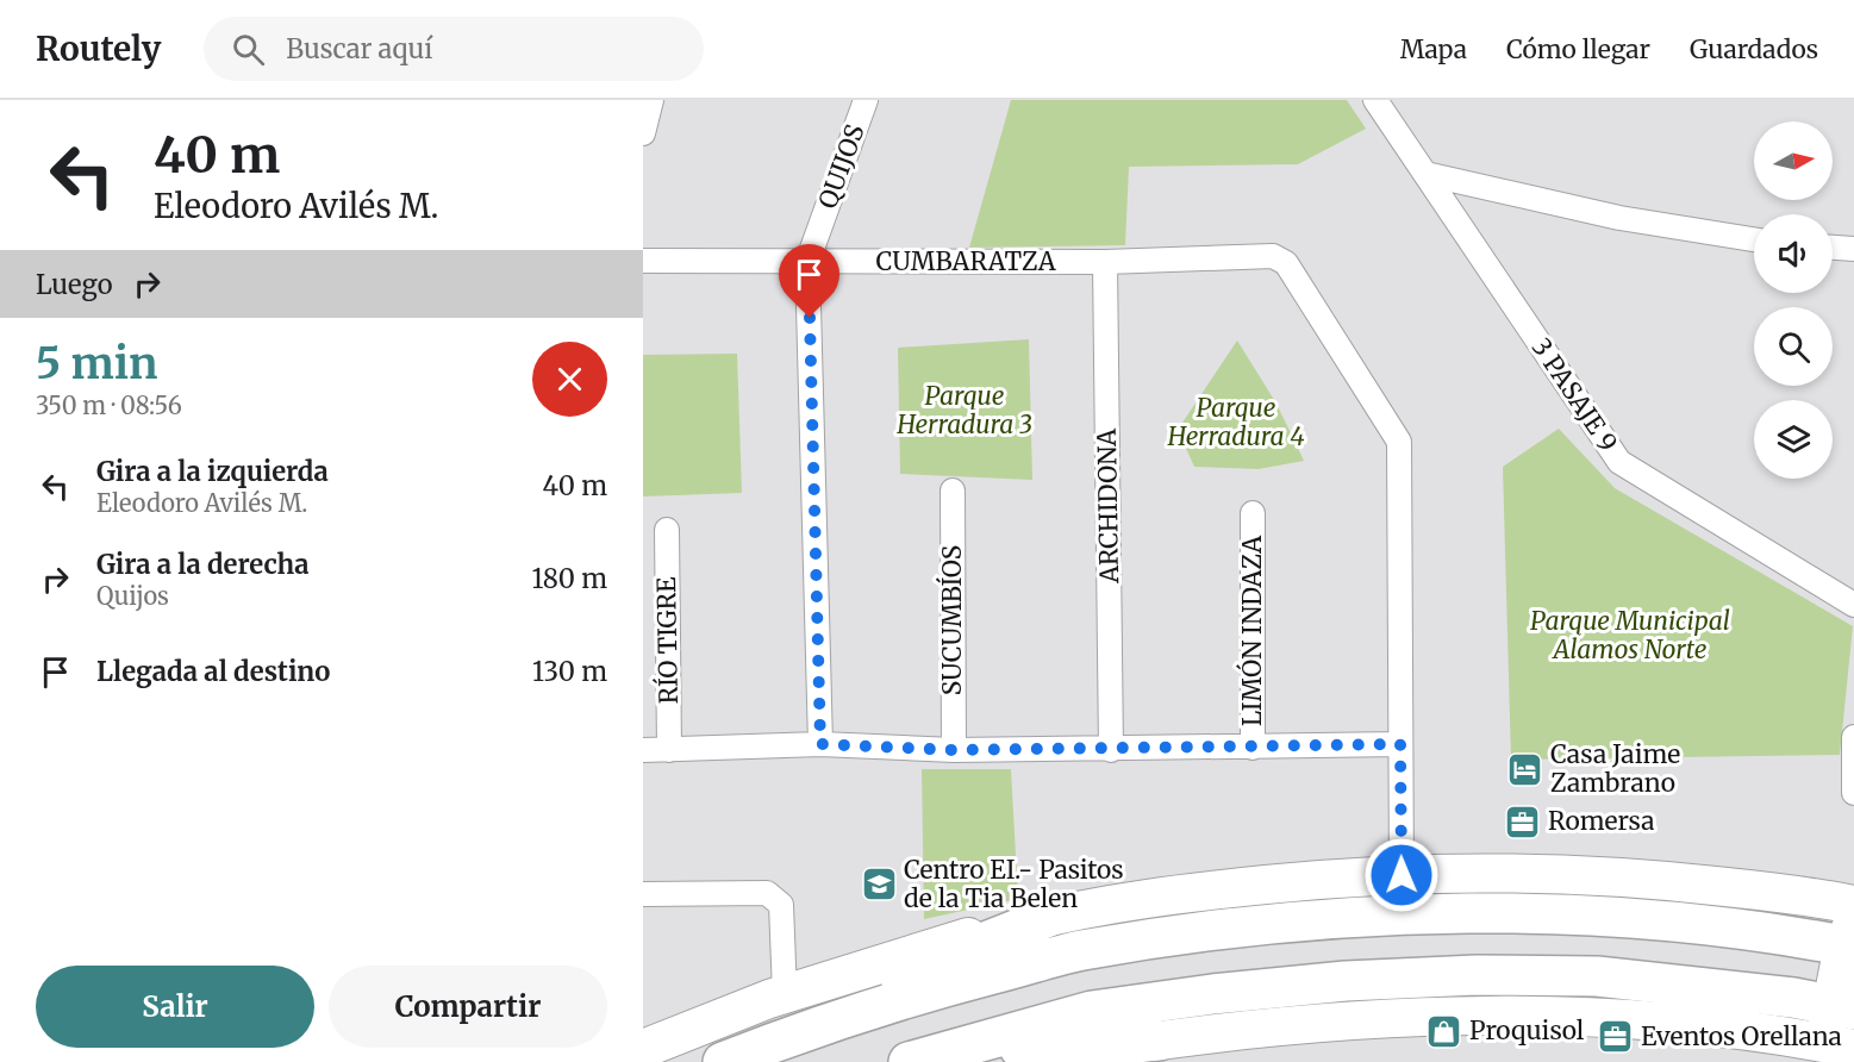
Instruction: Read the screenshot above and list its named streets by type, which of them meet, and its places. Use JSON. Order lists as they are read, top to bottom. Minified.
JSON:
{"streets":{"street":["QUIJOS","CUMBARATZA","3 PASAJE 9","ARCHIDONA","SUCUMBÍOS","LIMÓN INDAZA","RÍO TIGRE"]},"crossings":[["QUIJOS","CUMBARATZA"],["CUMBARATZA","ARCHIDONA"]],"parks":["Parque Herradura 3","Parque Herradura 4","Parque Municipal Alamos Norte"],"places":{"hotel":["Casa Jaime Zambrano"],"office":["Romersa","Eventos Orellana"],"school or university":["Centro EI.- Pasitos de la Tia Belen"],"shop":["Proquisol"]},"north":"right","page":{"header":"Routely","search":"Buscar aquí","nav":["Mapa","Cómo llegar","Guardados"],"turn":["40 m","Eleodoro Avilés M."],"then":"Luego","heading":["5 min","350 m · 08:56"],"list":[{"name":"Gira a la izquierda","note":"Eleodoro Avilés M.","value":"40 m"},{"name":"Gira a la derecha","note":"Quijos","value":"180 m"},{"name":"Llegada al destino","value":"130 m"}],"buttons":["Salir","Compartir"]}}
